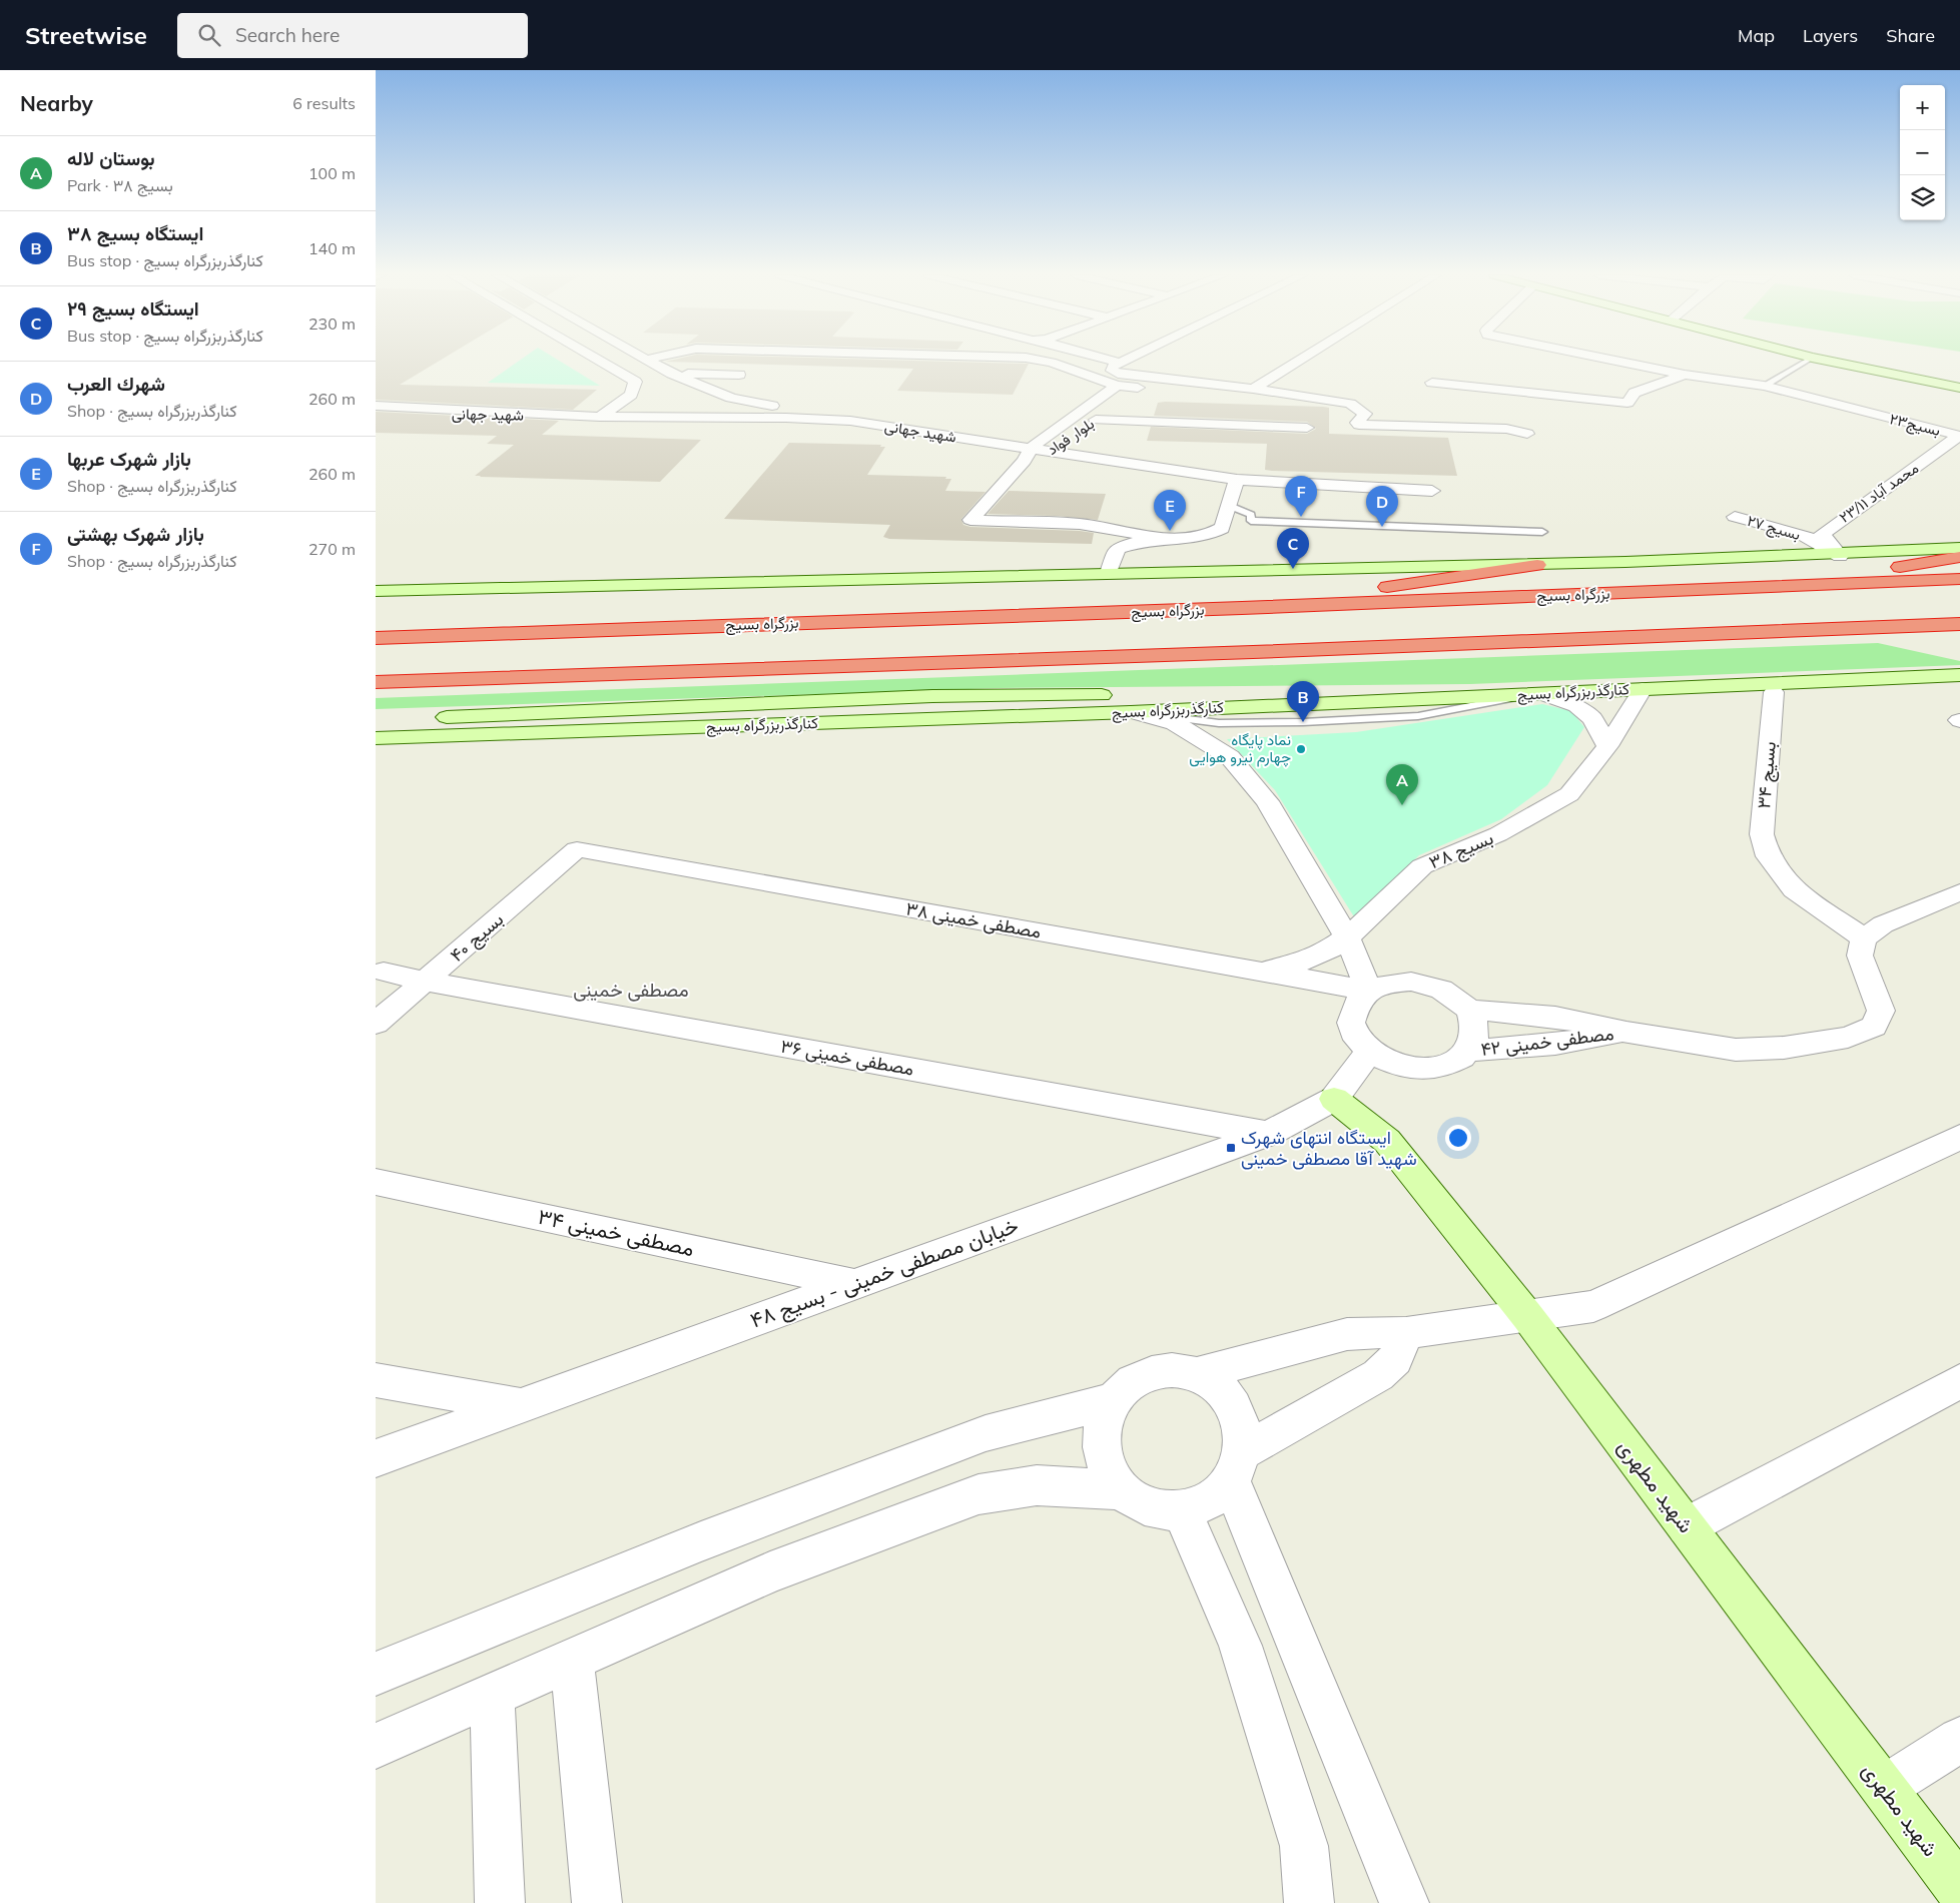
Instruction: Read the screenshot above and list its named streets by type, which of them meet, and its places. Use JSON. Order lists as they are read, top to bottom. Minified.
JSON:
{"streets":{"highway":["بزرگراه بسیج"],"main road":["کنارگذربزرگراه بسیج","شهید مطهری"],"street":["شهید جهانی","بسیج۲۳","بلوار فواد","محمد آباد ۲۳/۱۱","بسیج ۲۷","بسیج ۳۴","بسیج ۳۸","مصطفی خمینی ۳۸","بسیج ۴۰","مصطفی خمینی ۴۲","مصطفی خمینی ۳۶","مصطفی خمینی ۳۴","خیابان مصطفی خمینی - بسیج ۴۸"]},"crossings":[["شهید جهانی","بلوار فواد"],["بسیج۲۳","محمد آباد ۲۳/۱۱"],["محمد آباد ۲۳/۱۱","بسیج ۲۷"],["کنارگذربزرگراه بسیج","بسیج ۳۸"],["بسیج ۳۴","مصطفی خمینی ۴۲"],["بسیج ۳۸","مصطفی خمینی ۳۸"],["مصطفی خمینی ۳۸","بسیج ۴۰"],["مصطفی خمینی ۳۸","مصطفی خمینی ۴۲"],["مصطفی خمینی ۳۸","خیابان مصطفی خمینی - بسیج ۴۸"],["بسیج ۴۰","مصطفی خمینی ۳۶"],["مصطفی خمینی ۴۲","خیابان مصطفی خمینی - بسیج ۴۸"],["مصطفی خمینی ۳۶","خیابان مصطفی خمینی - بسیج ۴۸"],["مصطفی خمینی ۳۴","خیابان مصطفی خمینی - بسیج ۴۸"],["خیابان مصطفی خمینی - بسیج ۴۸","شهید مطهری"]],"districts":["مصطفی خمینی"],"places":{"other":["نماد پایگاه چهارم نیرو هوایی"],"transit":["ایستگاه انتهای شهرک شهید آقا مصطفی خمینی"]},"page":{"header":"Streetwise","search":"Search here","nav":["Map","Layers","Share"],"heading":["Nearby","6 results"],"map_buttons":["+","−"],"list":[{"mark":"A","name":"بوستان لاله","note":"Park · بسیج ۳۸","value":"100 m"},{"mark":"B","name":"ایستگاه بسیج ۳۸","note":"Bus stop · کنارگذربزرگراه بسیج","value":"140 m"},{"mark":"C","name":"ایستگاه بسیج ۲۹","note":"Bus stop · کنارگذربزرگراه بسیج","value":"230 m"},{"mark":"D","name":"شهرك العرب","note":"Shop · کنارگذربزرگراه بسیج","value":"260 m"},{"mark":"E","name":"بازار شهرک عربها","note":"Shop · کنارگذربزرگراه بسیج","value":"260 m"},{"mark":"F","name":"بازار شهرک بهشتی","note":"Shop · کنارگذربزرگراه بسیج","value":"270 m"}],"pins":["F","D","E","C","B","A"]}}
